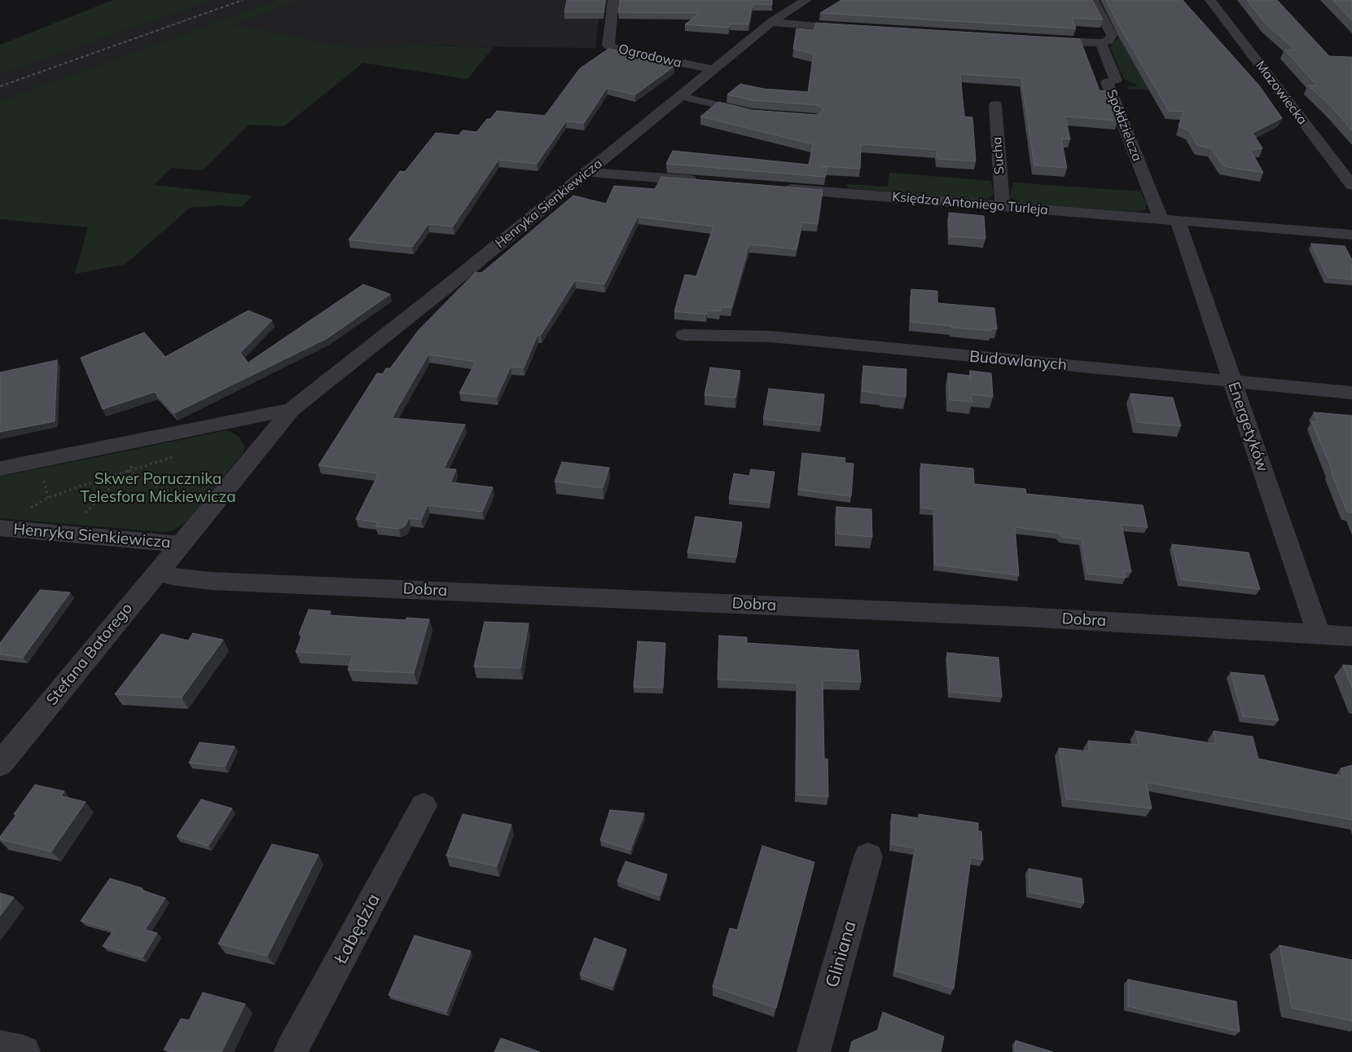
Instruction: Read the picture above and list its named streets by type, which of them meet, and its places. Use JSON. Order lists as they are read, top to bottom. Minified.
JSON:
{"streets":{"street":["Ogrodowa","Mazowiecka","Spółdzielcza","Sucha","Henryka Sienkiewicza","Księdza Antoniego Turleja","Budowlanych","Energetyków","Dobra","Stefana Batorego","Łabędzia","Gliniana"]},"crossings":[["Ogrodowa","Henryka Sienkiewicza"],["Spółdzielcza","Księdza Antoniego Turleja"],["Spółdzielcza","Energetyków"],["Sucha","Księdza Antoniego Turleja"],["Henryka Sienkiewicza","Stefana Batorego"],["Księdza Antoniego Turleja","Energetyków"],["Budowlanych","Energetyków"],["Energetyków","Dobra"],["Dobra","Stefana Batorego"]],"parks":["Skwer Porucznika Telesfora Mickiewicza"]}
